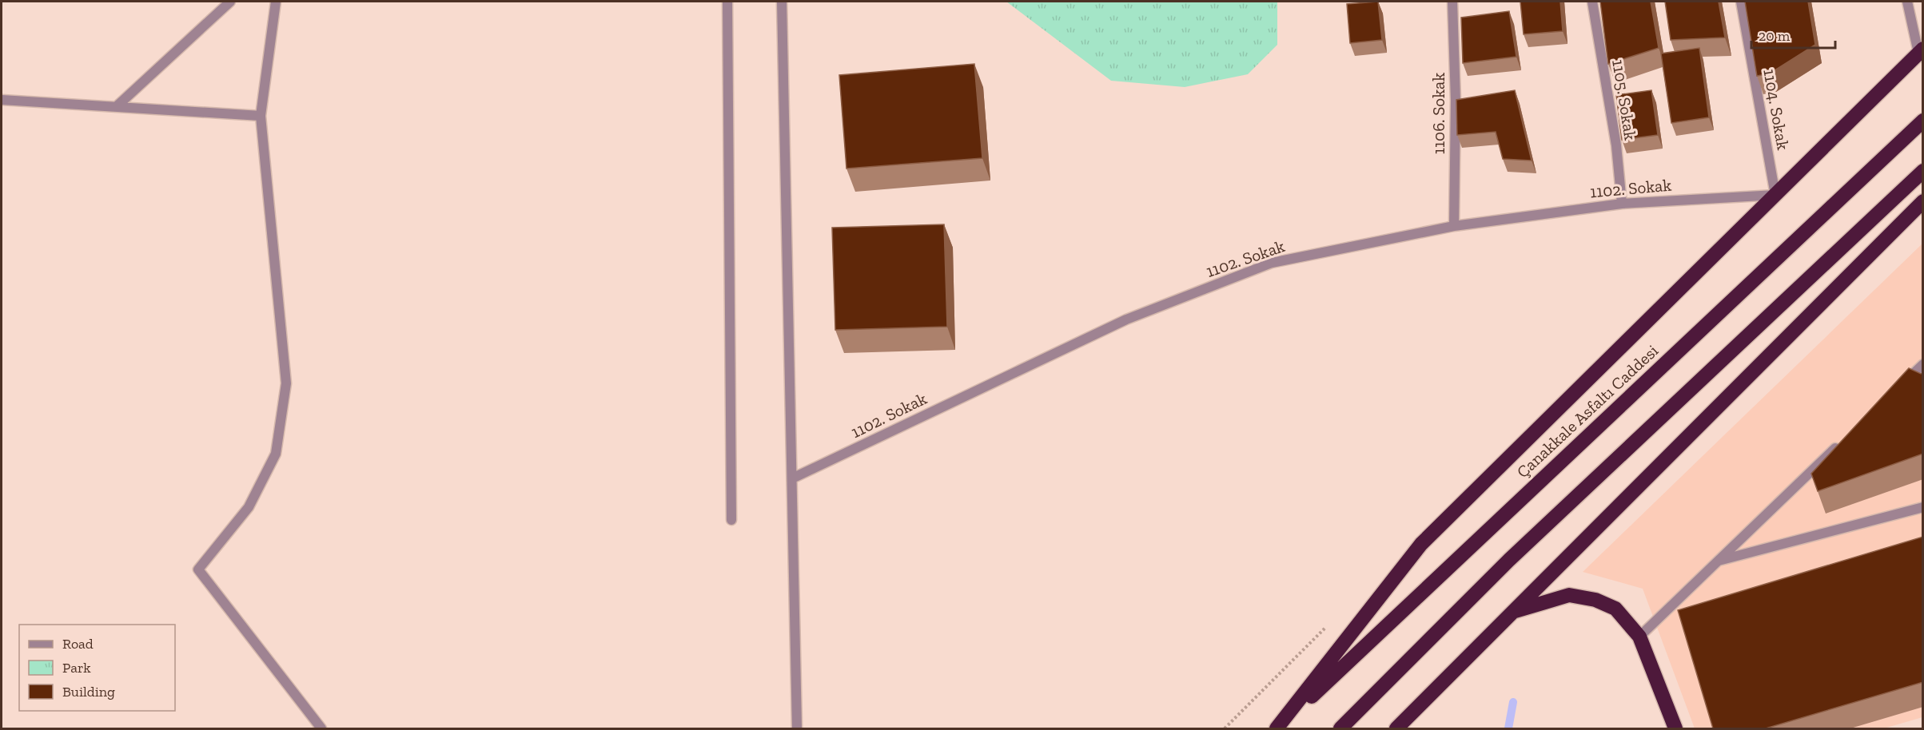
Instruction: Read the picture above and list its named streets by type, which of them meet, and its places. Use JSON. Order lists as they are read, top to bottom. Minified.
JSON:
{"streets":{"highway":["Çanakkale Asfaltı Caddesi"],"street":["1105. Sokak","1104. Sokak","1106. Sokak","1102. Sokak"]},"crossings":[["1105. Sokak","1102. Sokak"],["1104. Sokak","1102. Sokak"],["1106. Sokak","1102. Sokak"]],"legend":["Road","Park","Building"],"scale_bar":"20 m"}
